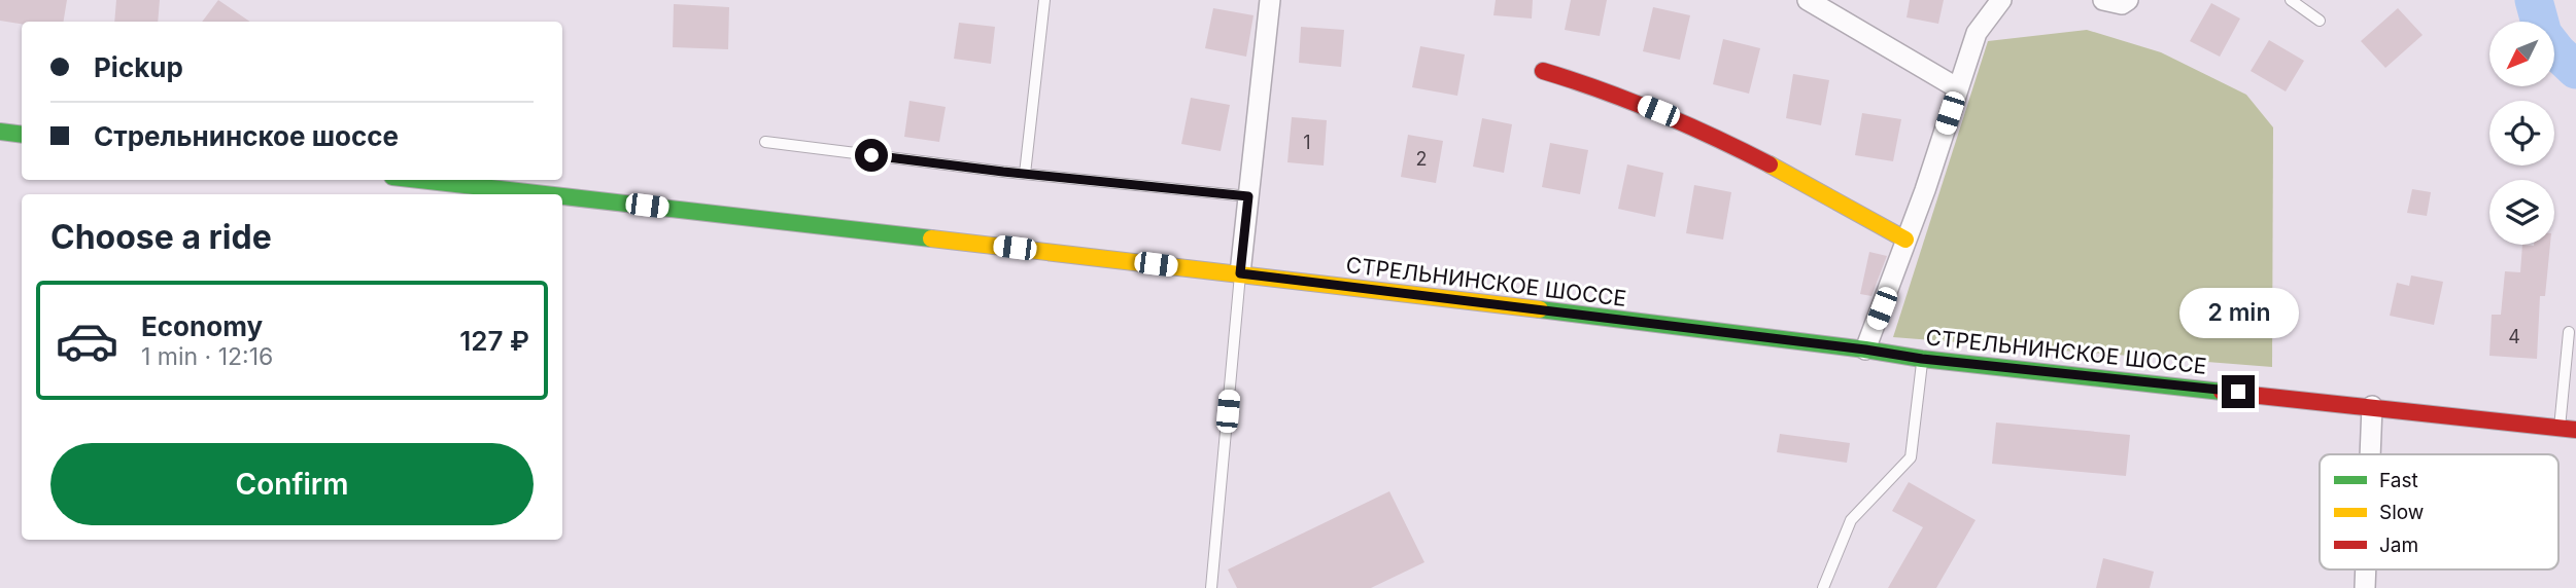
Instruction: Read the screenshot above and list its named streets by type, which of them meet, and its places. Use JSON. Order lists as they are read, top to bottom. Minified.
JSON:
{"streets":{"main road":["СТРЕЛЬНИНСКОЕ ШОССЕ"]},"house_numbers":["1","2","4"],"legend":["Fast","Slow","Jam"],"north":"bottom left","page":{"banner":["Pickup","Стрельнинское шоссе"],"heading":"Choose a ride","list":[{"name":"Economy","note":"1 min · 12:16","value":"127 ₽"}],"bubble":"2 min","buttons":"Confirm"}}
